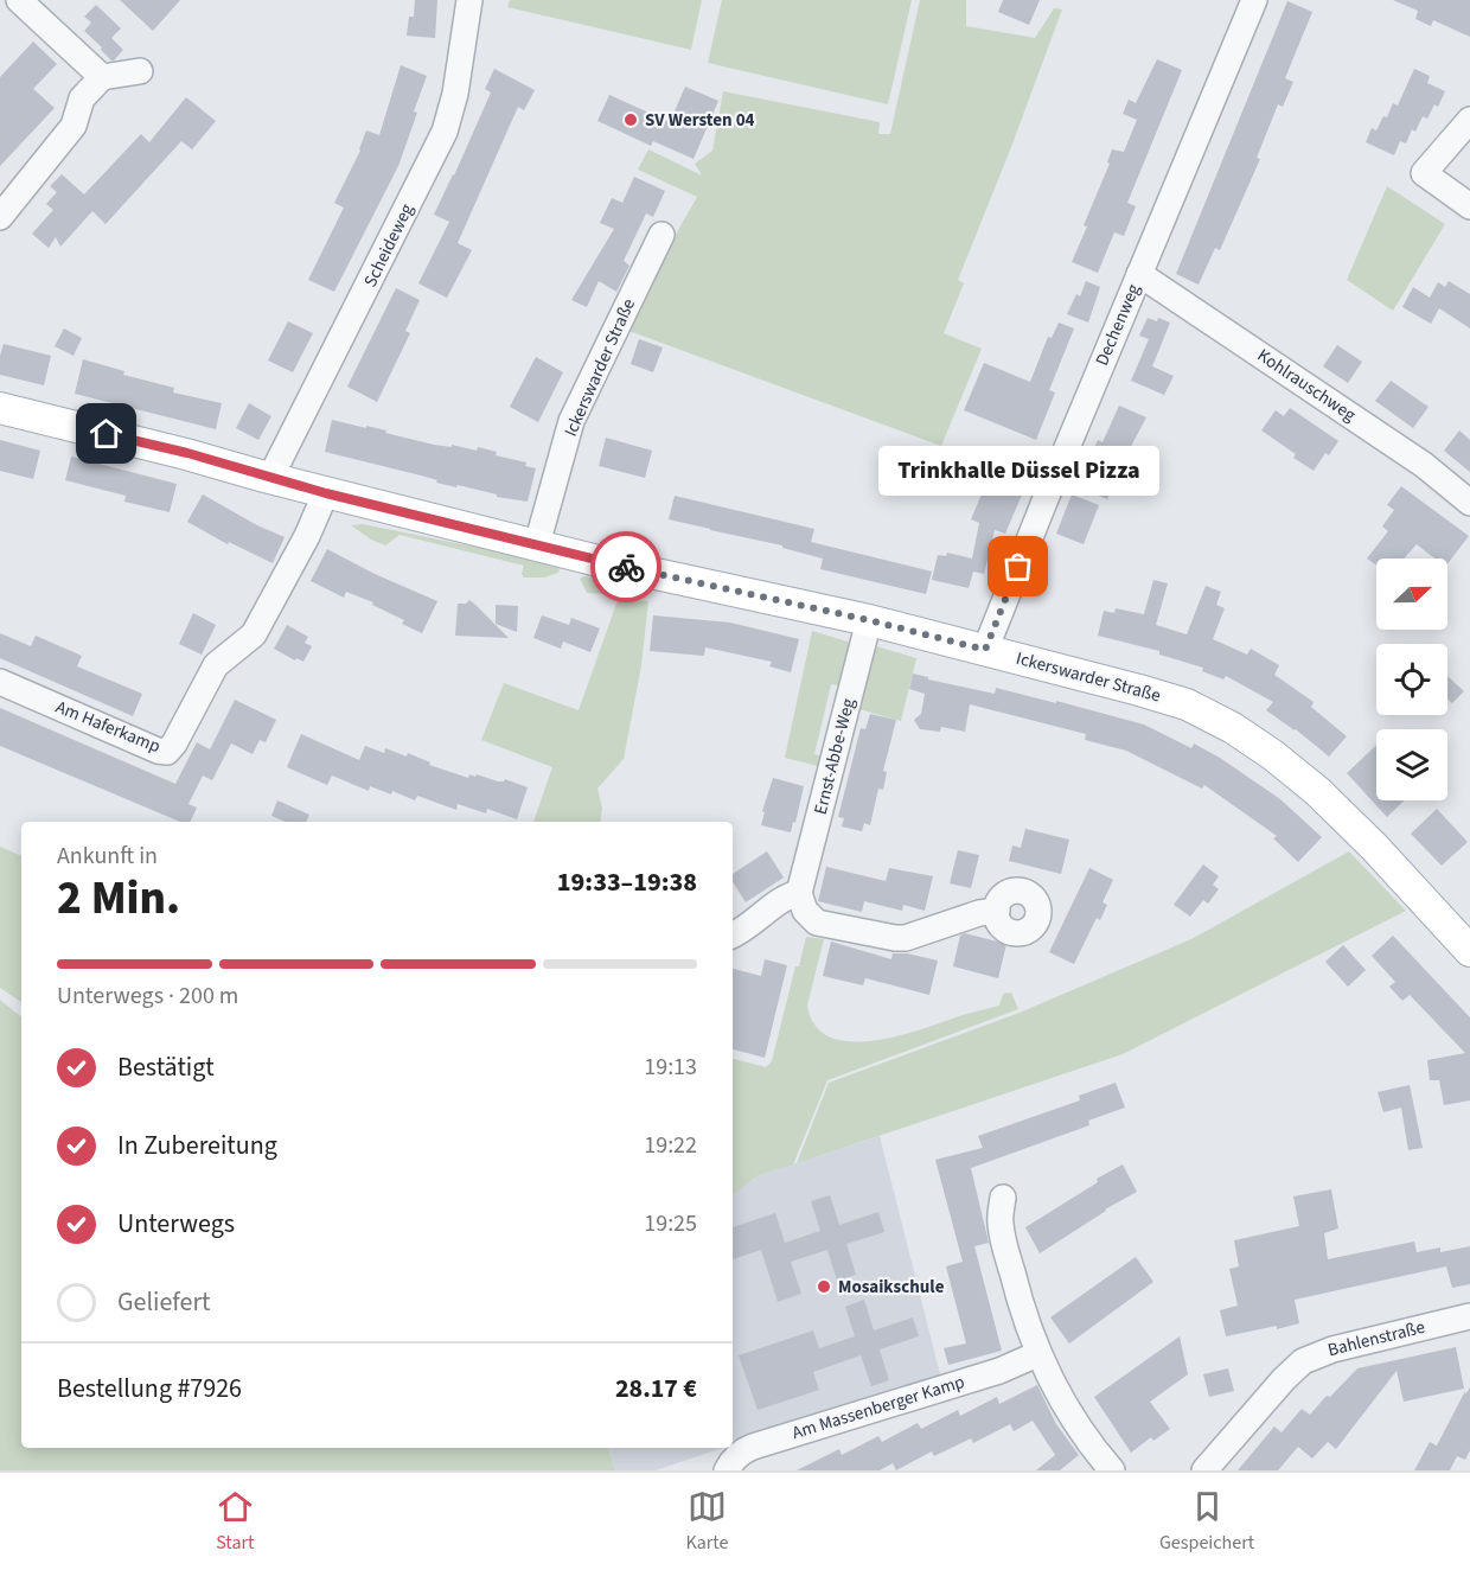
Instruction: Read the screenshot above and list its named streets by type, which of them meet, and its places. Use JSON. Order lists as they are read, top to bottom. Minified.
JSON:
{"streets":{"main road":["Ickerswarder Straße"],"street":["Scheideweg","Dechenweg","Kohlrauschweg","Am Haferkamp","Ernst-Abbe-Weg","Bahlenstraße","Am Massenberger Kamp"]},"crossings":[["Scheideweg","Ickerswarder Straße"],["Dechenweg","Ickerswarder Straße"],["Dechenweg","Kohlrauschweg"],["Ickerswarder Straße","Am Haferkamp"],["Ickerswarder Straße","Ernst-Abbe-Weg"]],"places":["SV Wersten 04","Trinkhalle Düssel Pizza","Mosaikschule"],"north":"right","page":{"bubble":"Trinkhalle Düssel Pizza","heading":["2 Min.","Ankunft in","19:33–19:38"],"panel":["Bestellung #7926","28.17 €"],"bar":"Unterwegs · 200 m","list":[["Bestätigt","19:13"],["In Zubereitung","19:22"],["Unterwegs","19:25"],"Geliefert"],"tabs":["Start","Karte","Gespeichert"]}}
